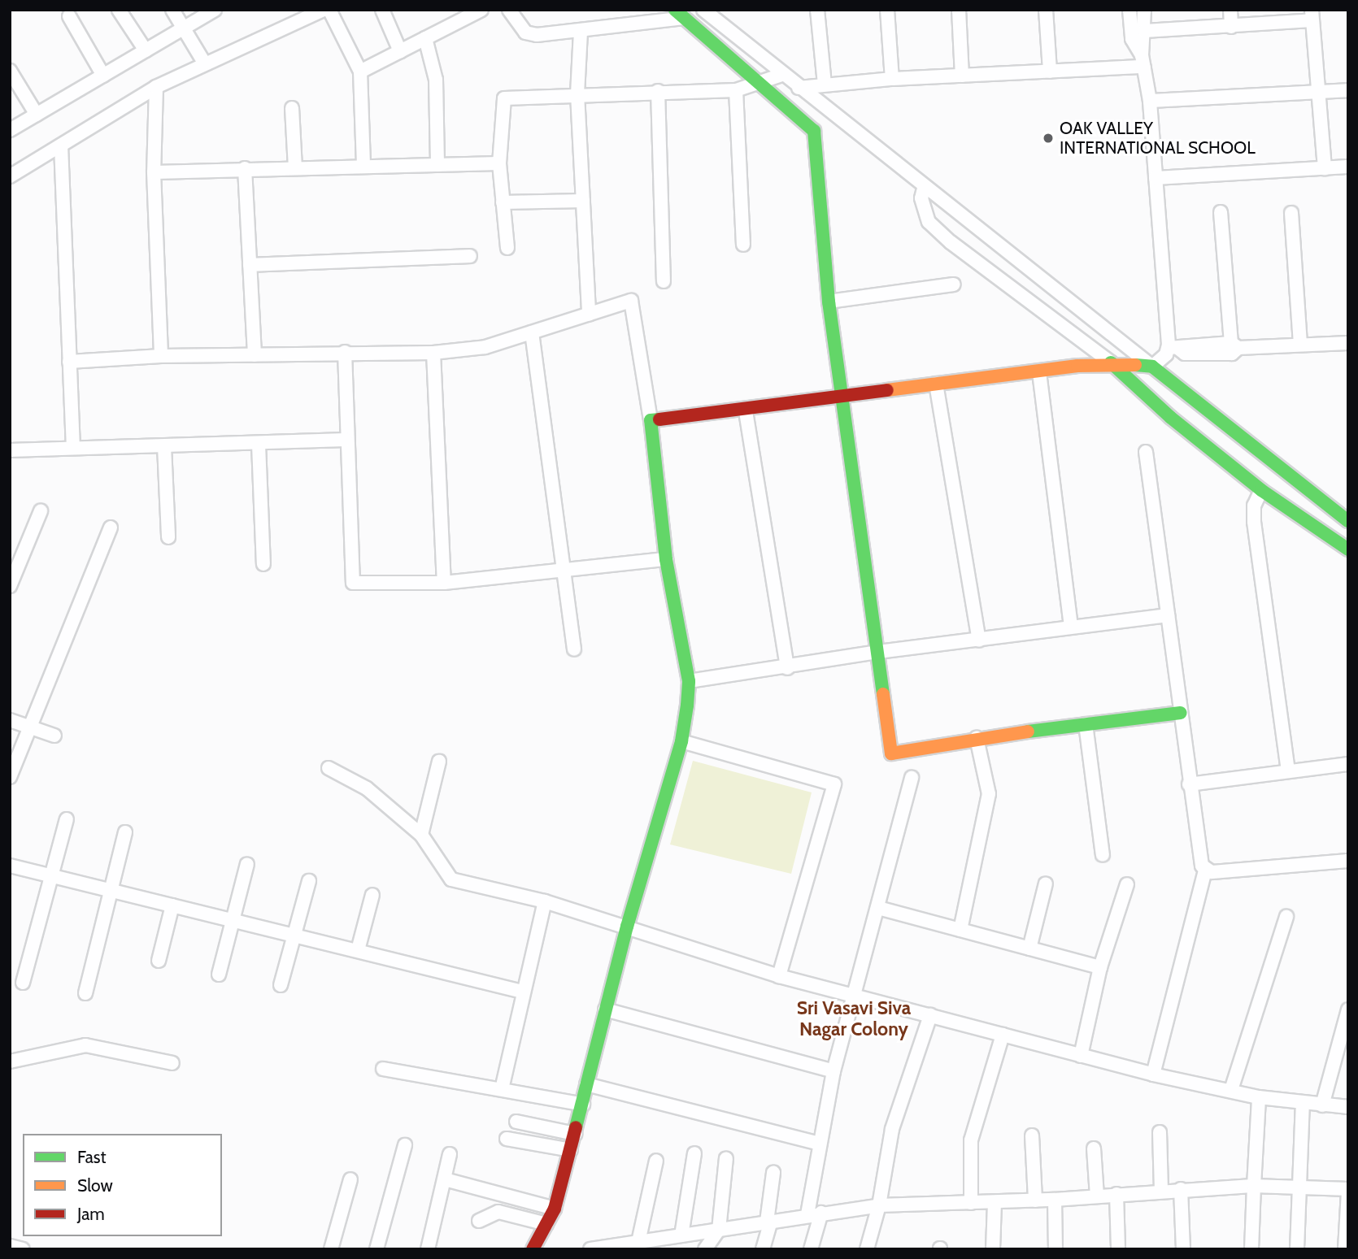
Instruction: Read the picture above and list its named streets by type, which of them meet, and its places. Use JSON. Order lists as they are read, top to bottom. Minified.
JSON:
{"districts":["Sri Vasavi Siva Nagar Colony"],"places":["OAK VALLEY INTERNATIONAL SCHOOL"],"legend":["Fast","Slow","Jam"]}
